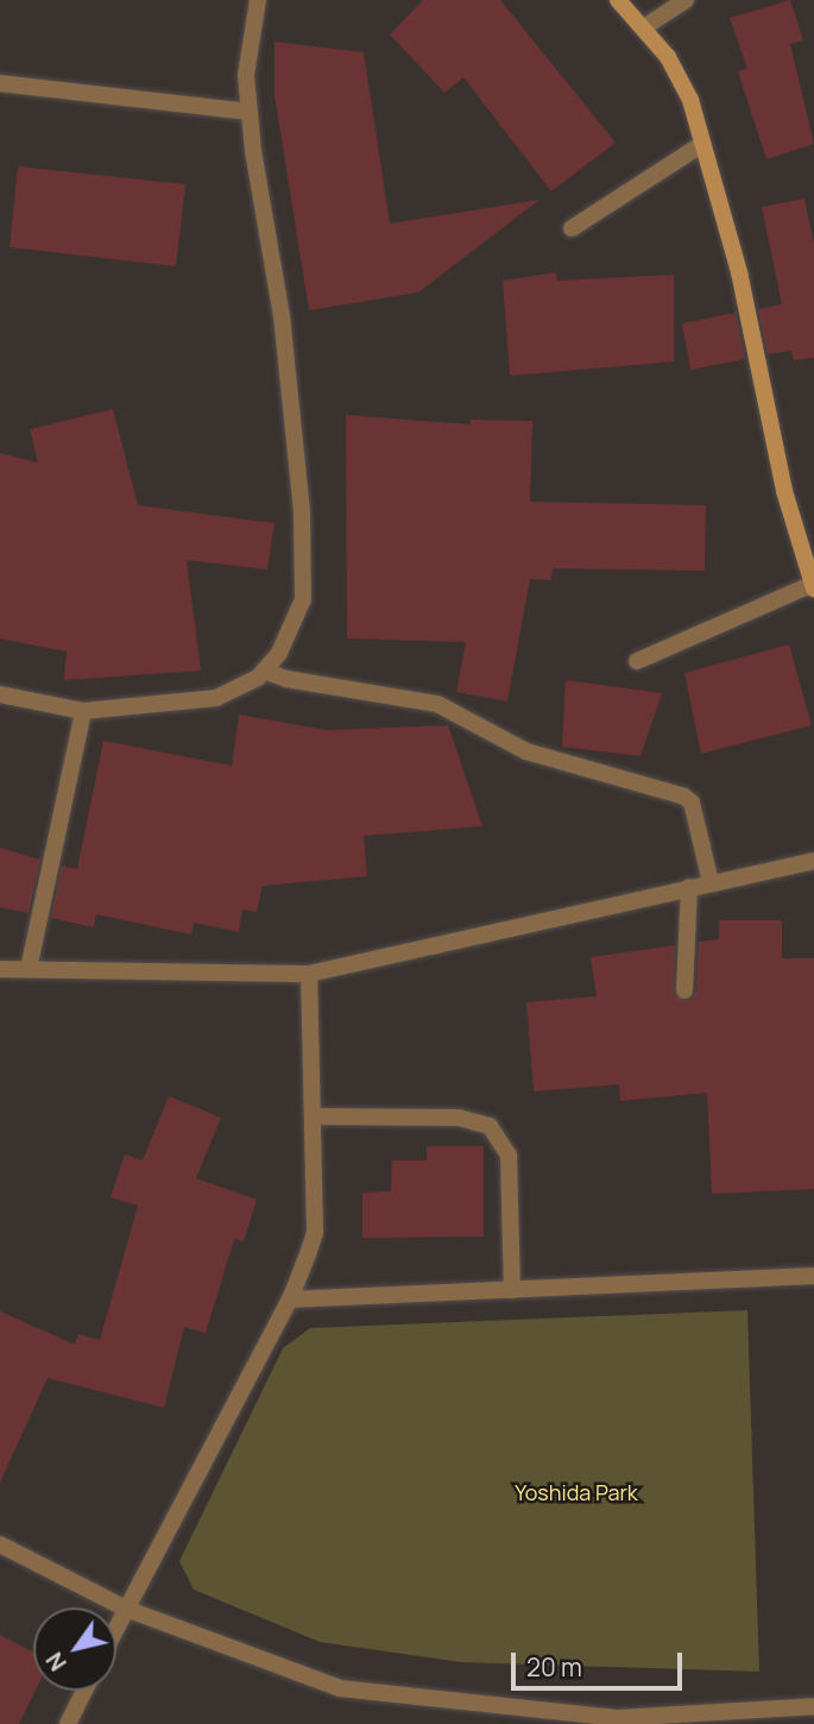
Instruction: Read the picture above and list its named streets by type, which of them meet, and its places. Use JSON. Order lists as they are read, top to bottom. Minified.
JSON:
{"parks":["Yoshida Park"],"scale_bar":"20 m","north":"bottom left"}
